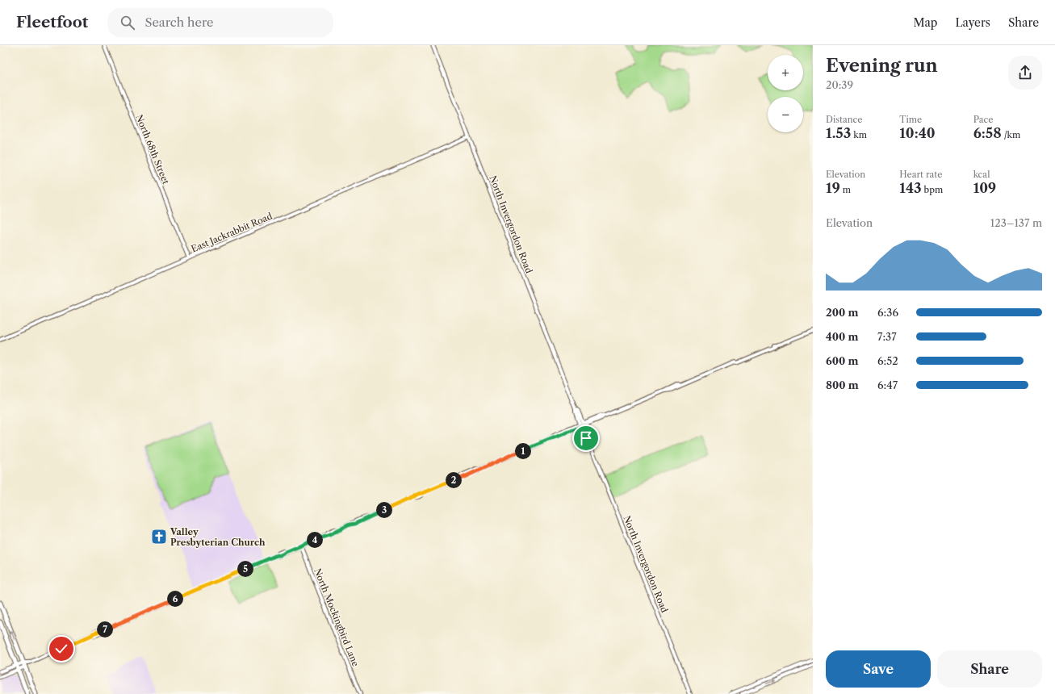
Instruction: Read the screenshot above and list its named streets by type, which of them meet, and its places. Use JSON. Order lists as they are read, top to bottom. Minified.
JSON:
{"streets":{"street":["North 68th Street","North Invergordon Road","East Jackrabbit Road","North Mockingbird Lane"]},"crossings":[["North 68th Street","East Jackrabbit Road"],["North Invergordon Road","East Jackrabbit Road"]],"places":{"church":["Valley Presbyterian Church"]},"page":{"header":"Fleetfoot","search":"Search here","nav":["Map","Layers","Share"],"heading":["Evening run","20:39"],"map_buttons":["+","−"],"stats":[["Distance","1.53 km"],["Time","10:40"],["Pace","6:58 /km"],["Elevation","19 m"],["Heart rate","143 bpm"],["kcal","109"]],"chart":["Elevation","123–137 m"],"list":[{"name":"200 m","note":"6:36"},{"name":"400 m","note":"7:37"},{"name":"600 m","note":"6:52"},{"name":"800 m","note":"6:47"}],"pins":["1","2","3","4","5","6","7"],"buttons":["Save","Share"]}}
